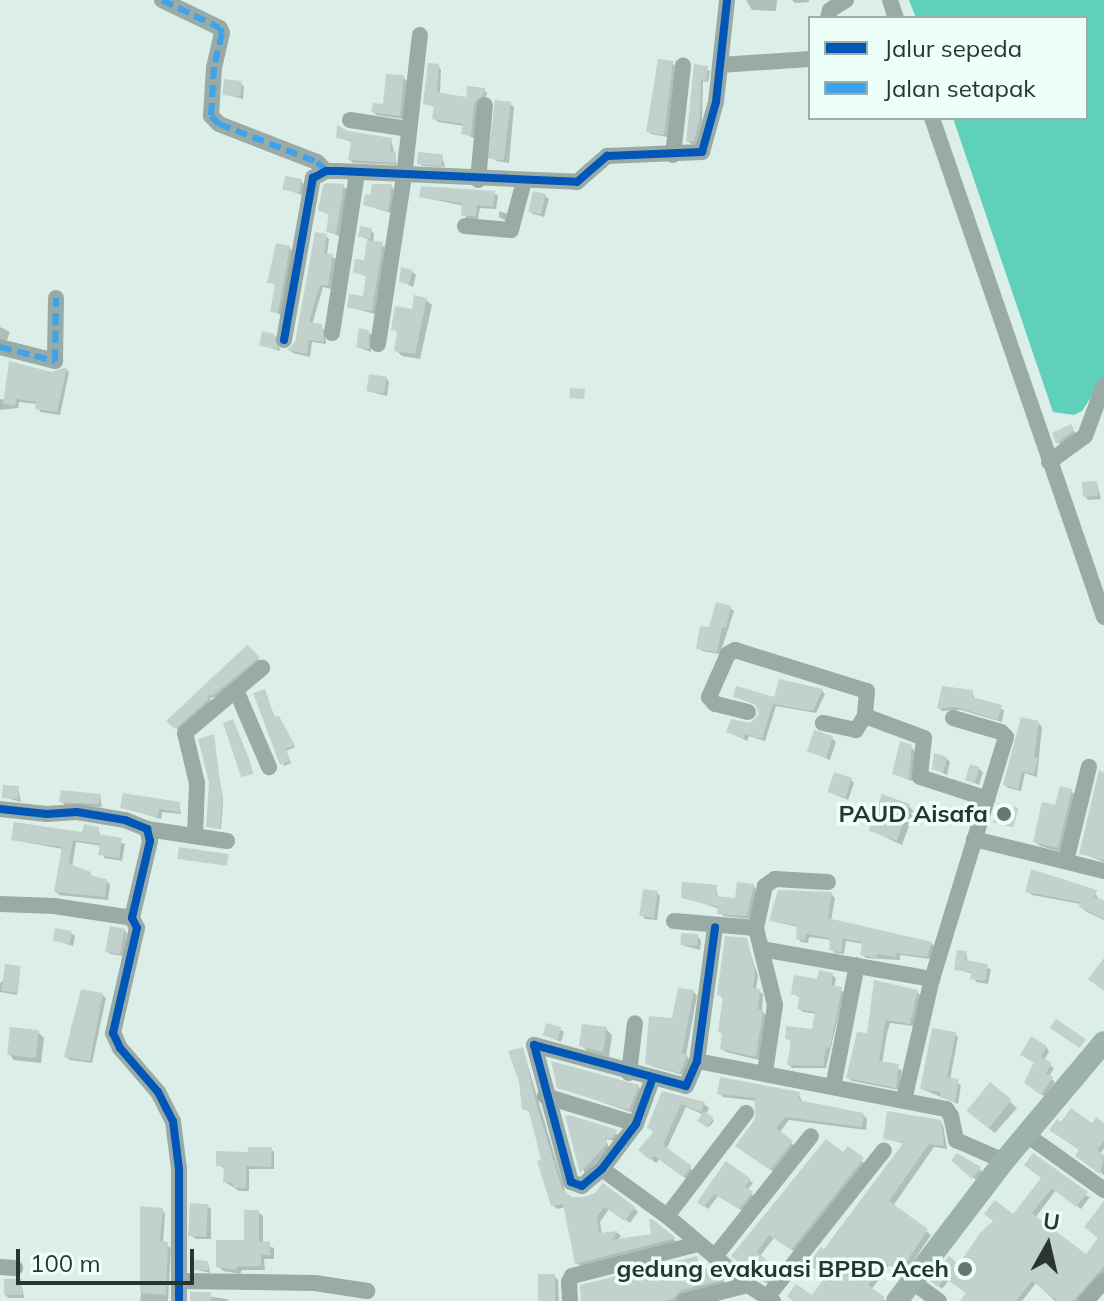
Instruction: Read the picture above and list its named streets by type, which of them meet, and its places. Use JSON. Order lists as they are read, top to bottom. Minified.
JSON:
{"places":["PAUD Aisafa","gedung evakuasi BPBD Aceh"],"legend":["Jalur sepeda","Jalan setapak"],"scale_bar":"100 m","north":"top"}
